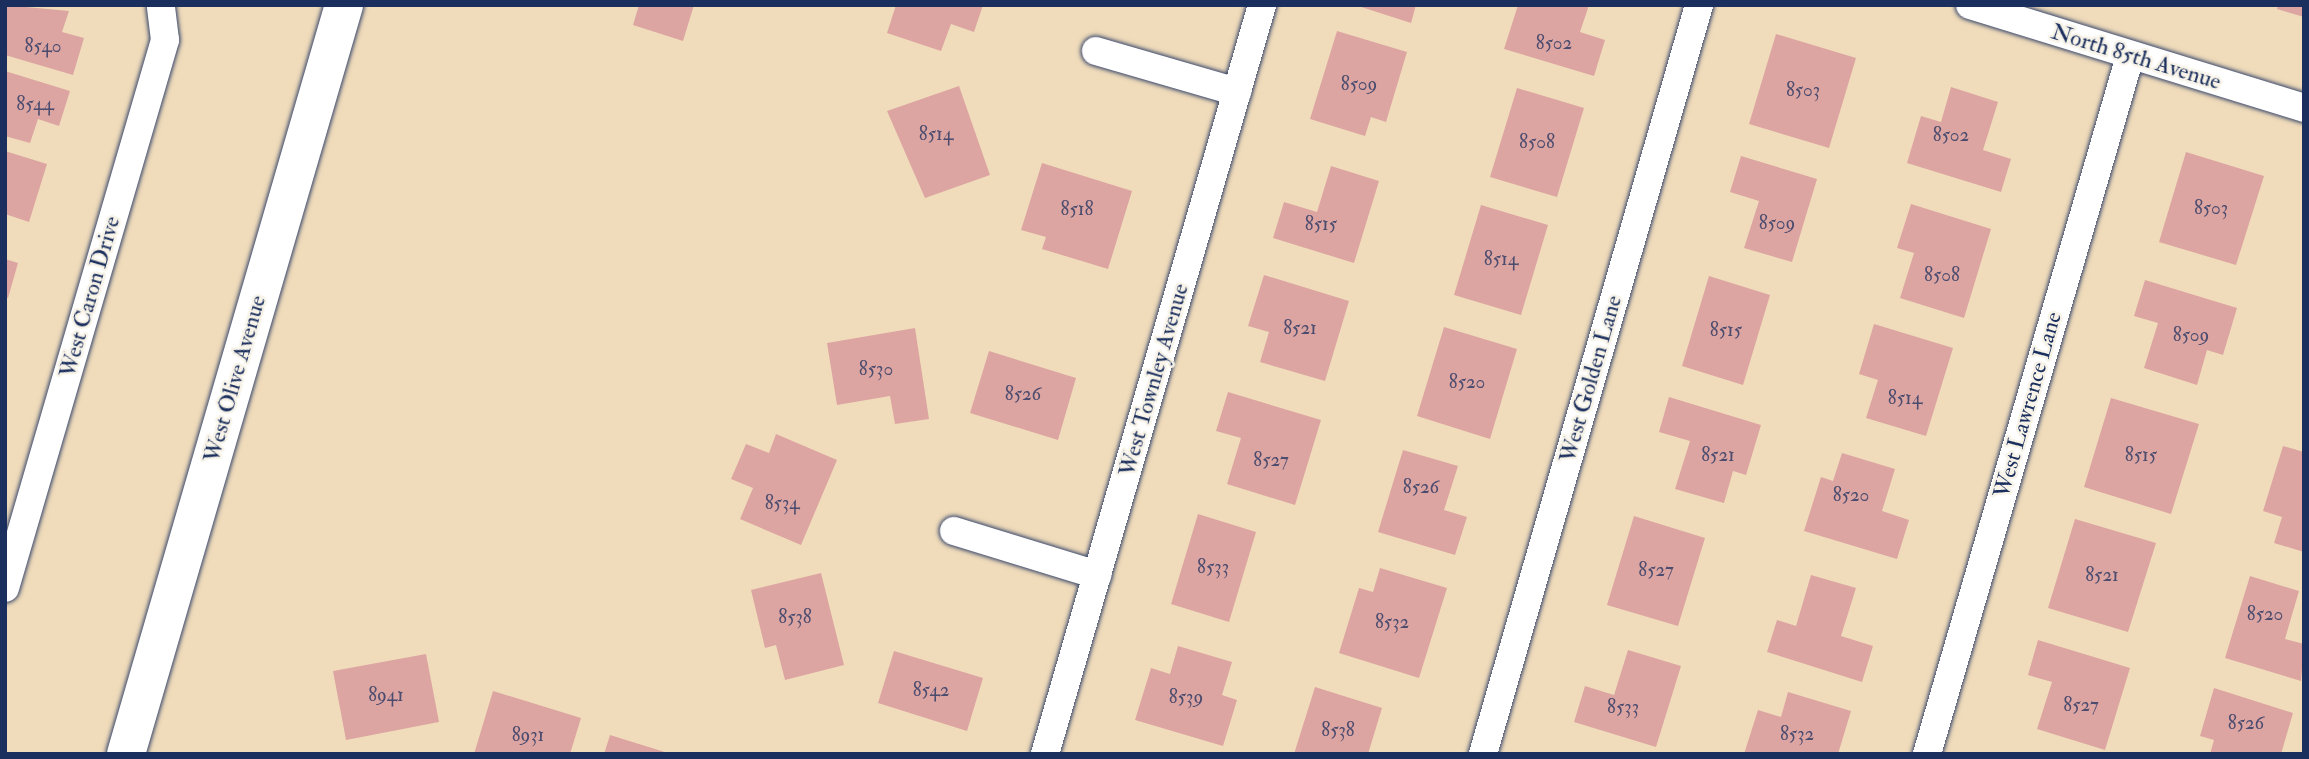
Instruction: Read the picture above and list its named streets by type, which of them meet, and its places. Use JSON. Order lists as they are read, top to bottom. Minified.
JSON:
{"streets":{"main road":["West Olive Avenue"],"street":["North 85th Avenue","West Caron Drive","West Golden Lane","West Townley Avenue","West Lawrence Lane"]},"crossings":[["North 85th Avenue","West Lawrence Lane"]],"house_numbers":["8502","8540","8509","8503","8544","8514","8502","8508","8503","8518","8509","8515","8514","8508","8521","8515","8509","8530","8520","8526","8514","8521","8515","8527","8526","8520","8534","8533","8527","8521","8520","8538","8532","8542","8941","8539","8527","8533","8526","8538","8532","8931"]}
